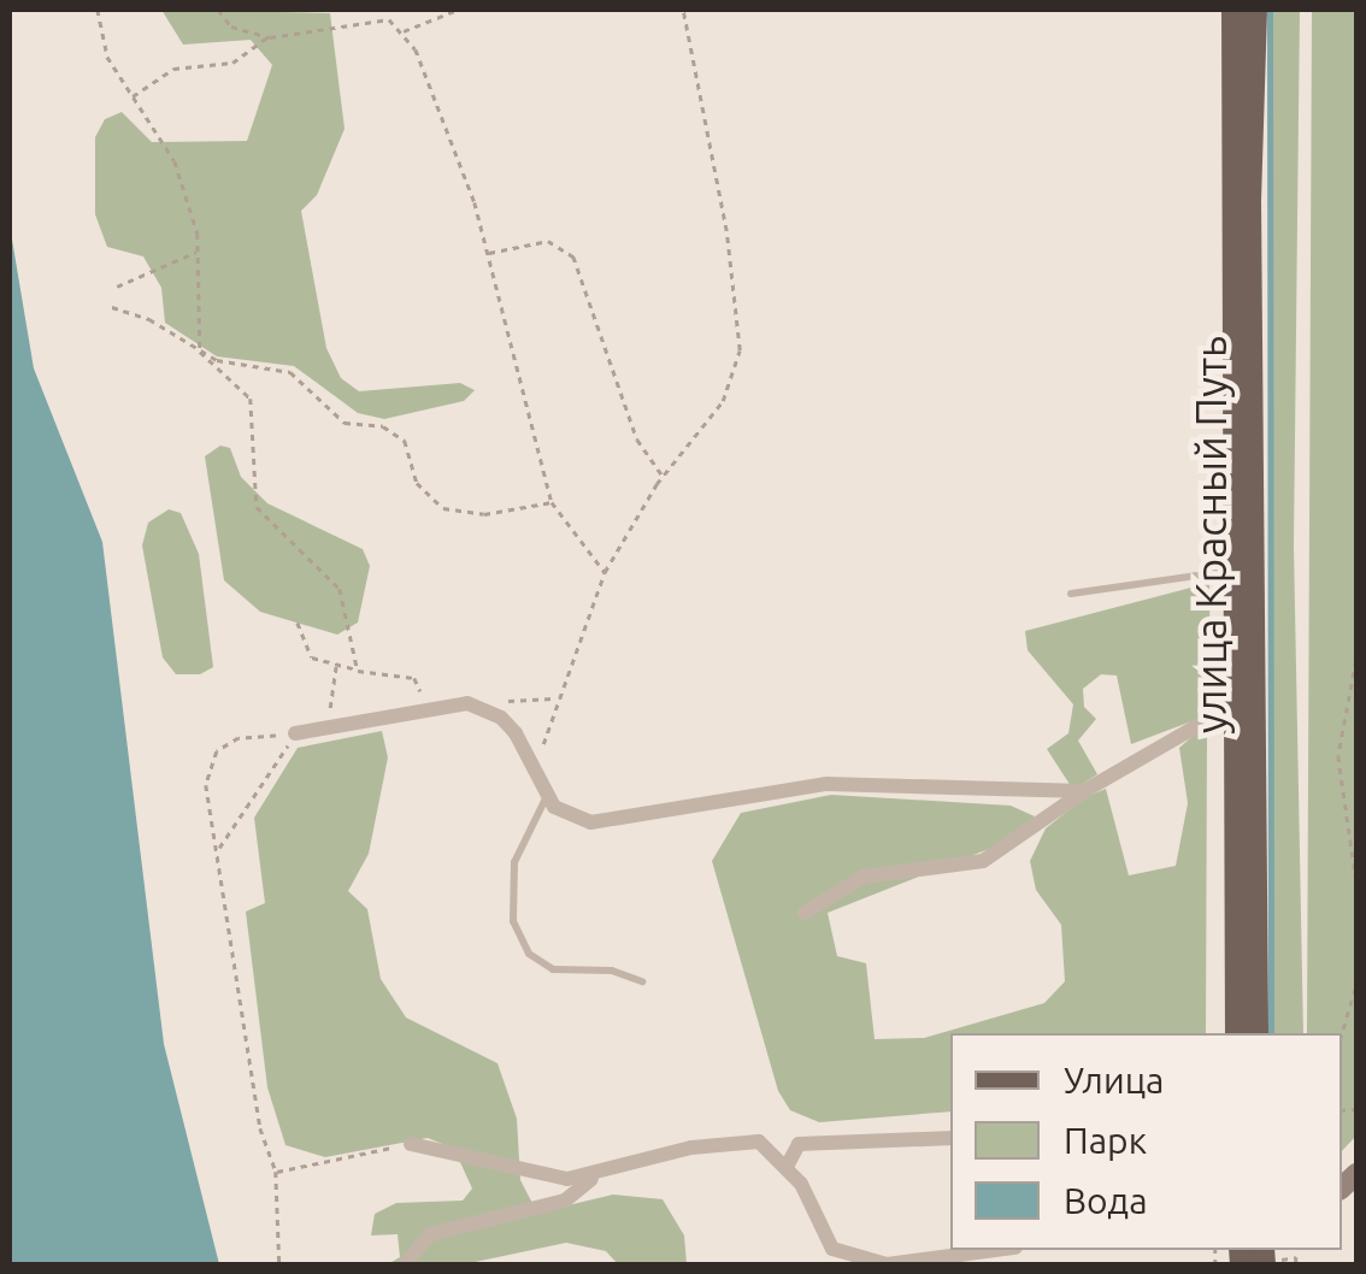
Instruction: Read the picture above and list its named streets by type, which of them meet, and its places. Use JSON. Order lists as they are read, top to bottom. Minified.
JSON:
{"streets":{"main road":["улица Красный Путь"]},"legend":["Улица","Парк","Вода"]}
